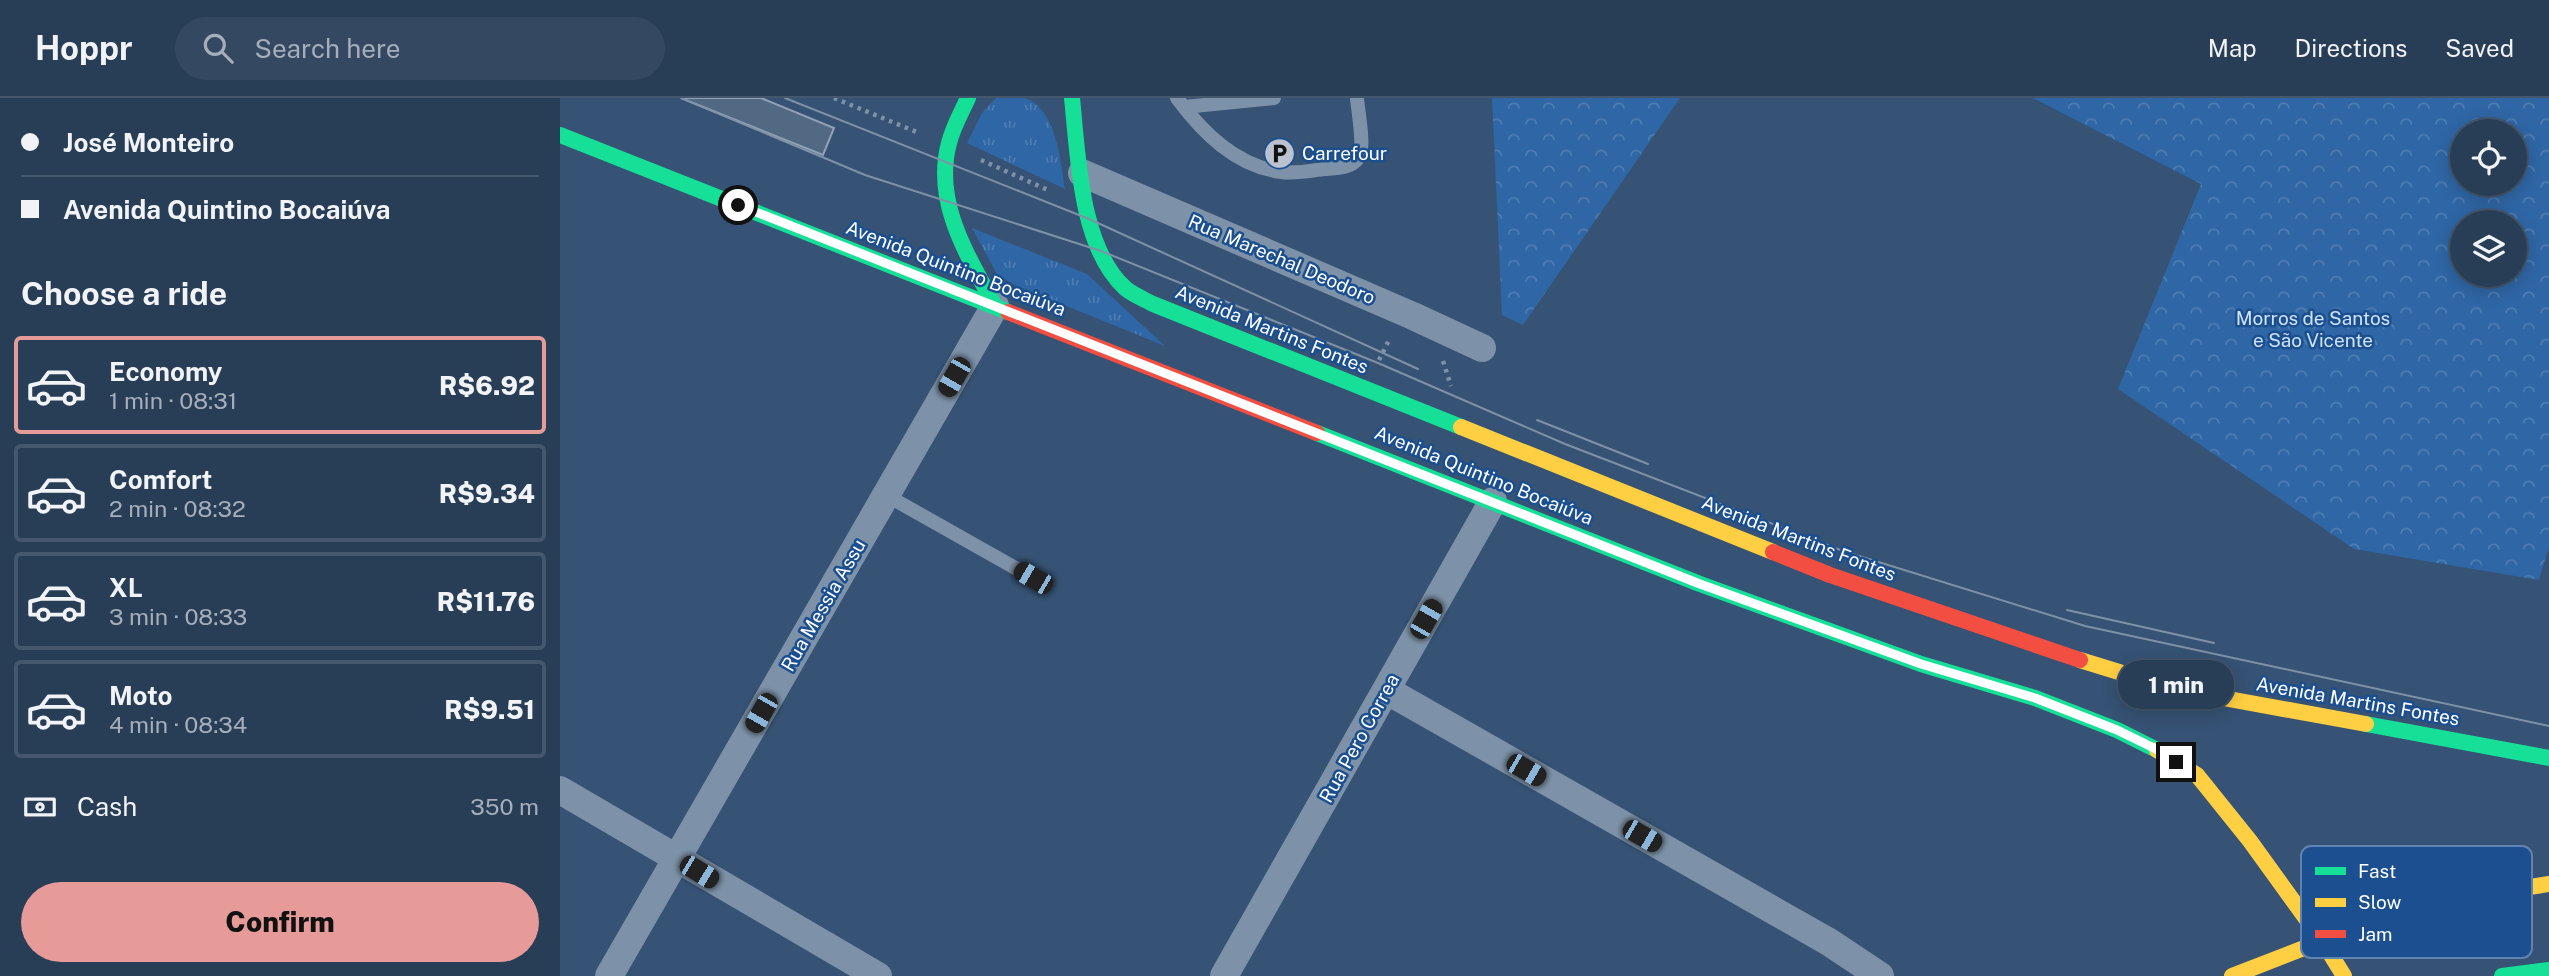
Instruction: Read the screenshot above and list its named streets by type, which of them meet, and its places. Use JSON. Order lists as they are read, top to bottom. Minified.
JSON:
{"streets":{"main road":["Avenida Quintino Bocaiúva","Avenida Martins Fontes"],"street":["Rua Marechal Deodoro","Rua Messia Assu","Rua Pero Correa"]},"crossings":[["Rua Marechal Deodoro","Avenida Martins Fontes"],["Avenida Quintino Bocaiúva","Rua Messia Assu"],["Avenida Quintino Bocaiúva","Rua Pero Correa"]],"parks":["Morros de Santos e São Vicente"],"places":{"parking":["Carrefour"]},"legend":["Fast","Slow","Jam"],"page":{"header":"Hoppr","search":"Search here","nav":["Map","Directions","Saved"],"banner":["José Monteiro","Avenida Quintino Bocaiúva"],"heading":"Choose a ride","list":[{"name":"Economy","note":"1 min · 08:31","value":"R$6.92"},{"name":"Comfort","note":"2 min · 08:32","value":"R$9.34"},{"name":"XL","note":"3 min · 08:33","value":"R$11.76"},{"name":"Moto","note":"4 min · 08:34","value":"R$9.51"}],"bubble":"1 min","pay":["Cash","350 m"],"buttons":"Confirm"}}
